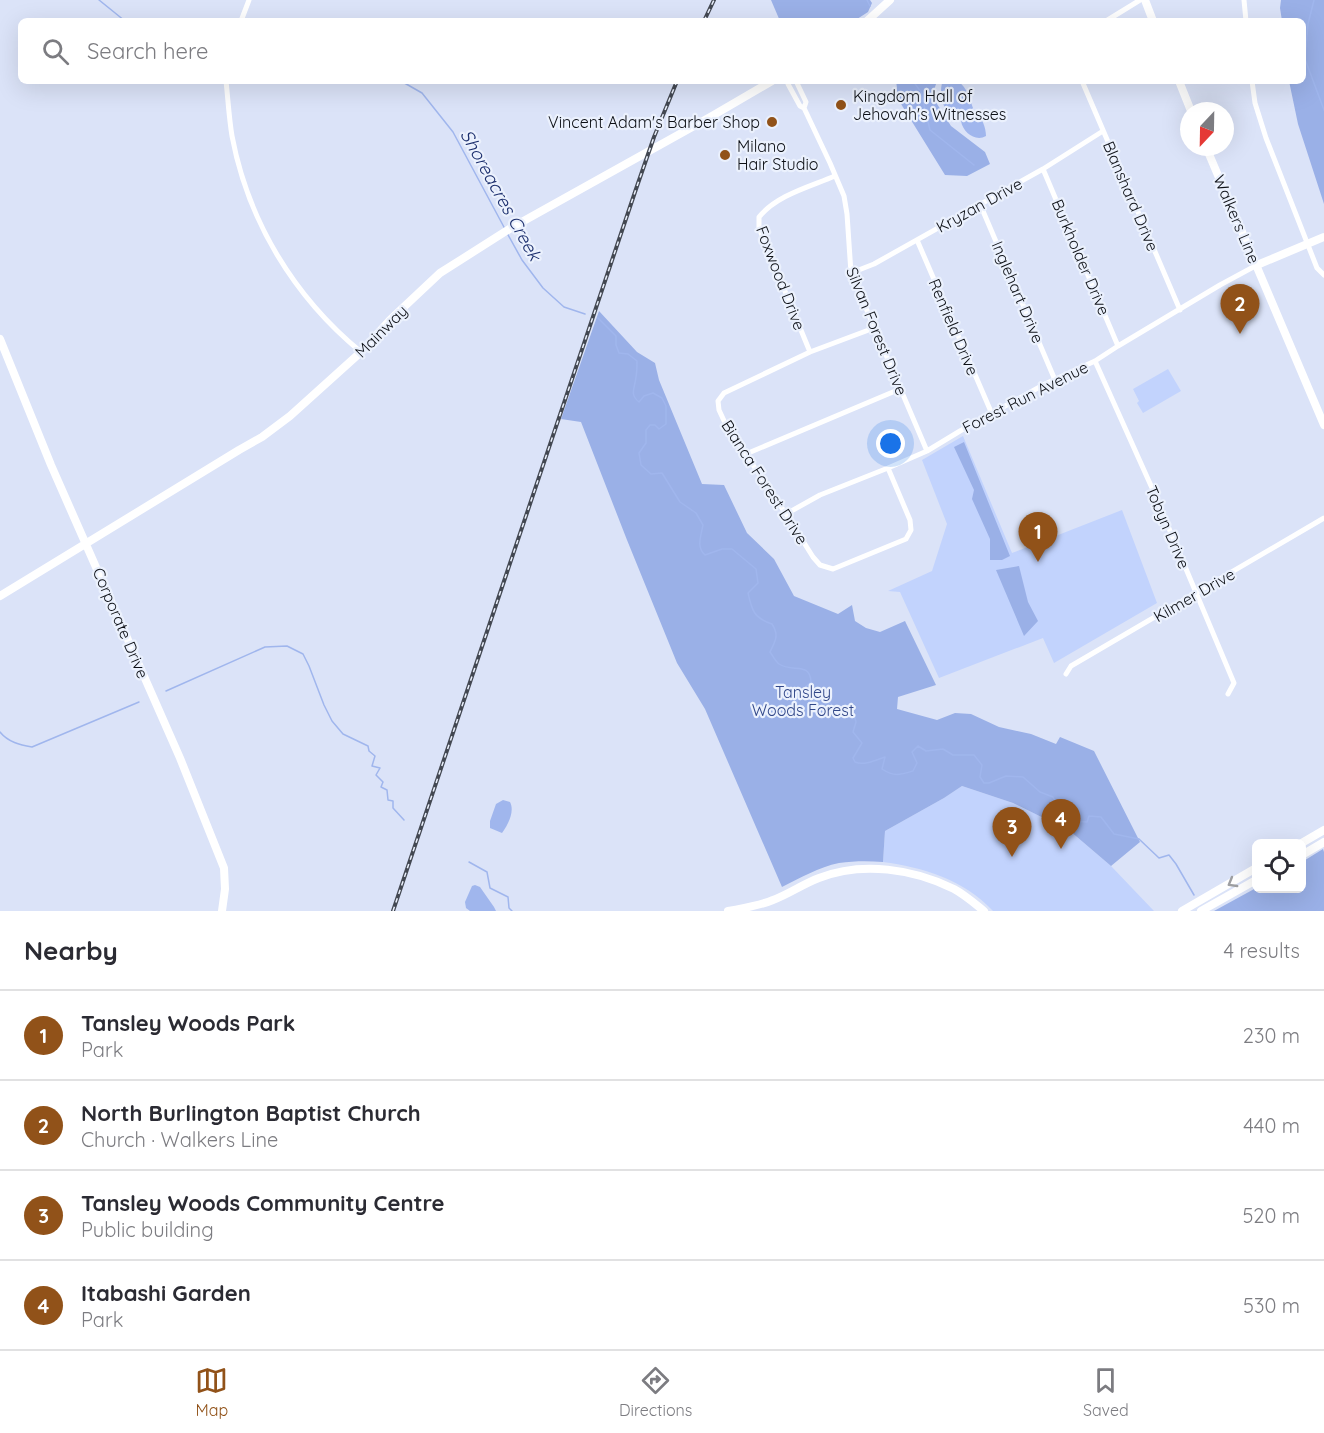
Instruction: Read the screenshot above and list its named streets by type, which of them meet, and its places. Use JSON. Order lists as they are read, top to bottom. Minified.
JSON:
{"streets":{"street":["Blanshard Drive","Kryzan Drive","Walkers Line","Burkholder Drive","Foxwood Drive","Inglehart Drive","Renfield Drive","Mainway","Silvan Forest Drive","Forest Run Avenue","Bianca Forest Drive","Tobyn Drive","Kilmer Drive","Corporate Drive"]},"crossings":[["Blanshard Drive","Kryzan Drive"],["Blanshard Drive","Forest Run Avenue"],["Kryzan Drive","Burkholder Drive"],["Kryzan Drive","Inglehart Drive"],["Kryzan Drive","Renfield Drive"],["Kryzan Drive","Silvan Forest Drive"],["Walkers Line","Forest Run Avenue"],["Burkholder Drive","Forest Run Avenue"],["Foxwood Drive","Silvan Forest Drive"],["Foxwood Drive","Bianca Forest Drive"],["Inglehart Drive","Forest Run Avenue"],["Renfield Drive","Forest Run Avenue"],["Mainway","Corporate Drive"],["Silvan Forest Drive","Forest Run Avenue"],["Silvan Forest Drive","Bianca Forest Drive"],["Forest Run Avenue","Bianca Forest Drive"],["Forest Run Avenue","Tobyn Drive"],["Tobyn Drive","Kilmer Drive"]],"water":["Shoreacres Creek"],"parks":["Tansley Woods Forest"],"places":["Kingdom Hall of Jehovah's Witnesses","Vincent Adam's Barber Shop","Milano Hair Studio"],"north":"bottom","page":{"search":"Search here","pins":["2","1","4","3"],"heading":["Nearby","4 results"],"list":[{"mark":"1","name":"Tansley Woods Park","note":"Park","value":"230 m"},{"mark":"2","name":"North Burlington Baptist Church","note":"Church · Walkers Line","value":"440 m"},{"mark":"3","name":"Tansley Woods Community Centre","note":"Public building","value":"520 m"},{"mark":"4","name":"Itabashi Garden","note":"Park","value":"530 m"}],"nav":["Map","Directions","Saved"]}}
